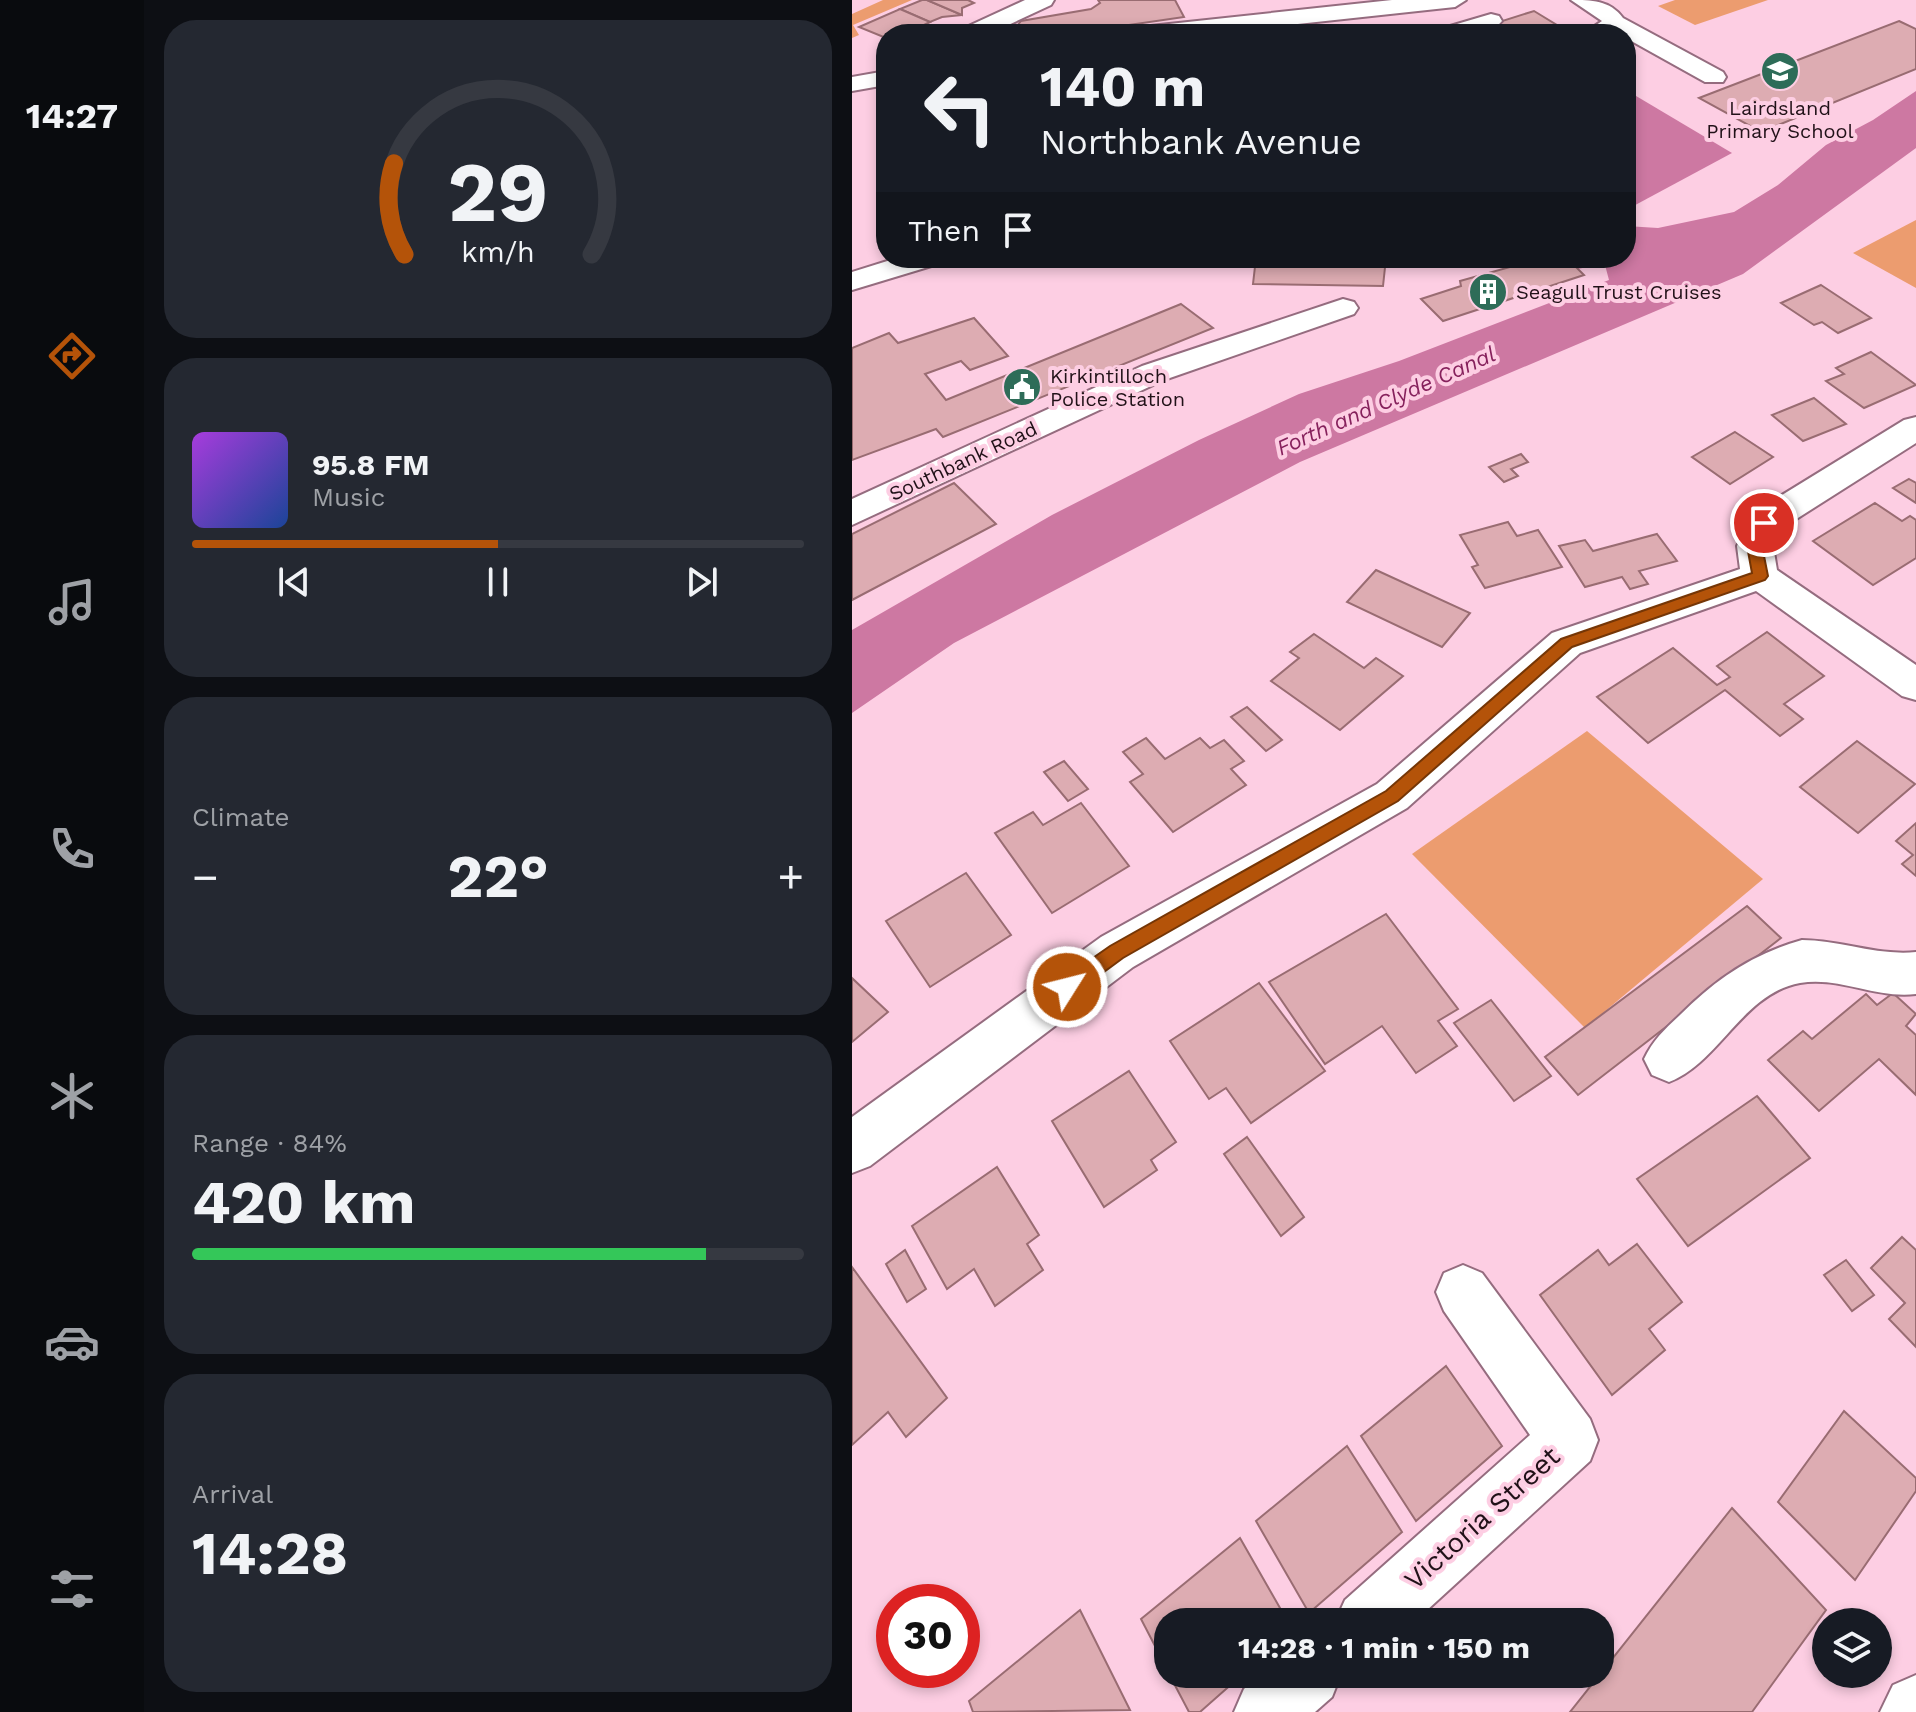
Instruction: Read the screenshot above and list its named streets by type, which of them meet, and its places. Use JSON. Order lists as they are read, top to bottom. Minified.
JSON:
{"streets":{"street":["Southbank Road","Victoria Street"]},"water":["Forth and Clyde Canal"],"places":{"school or university":["Lairdsland Primary School"],"building":["Seagull Trust Cruises"],"public building":["Kirkintilloch Police Station"]},"page":{"tabs":"14:27","turn":["140 m","Northbank Avenue"],"then":"Then","song":["95.8 FM","Music"],"tile":["Climate",["Range · 84%","420 km"],["Arrival","14:28"]],"heat":["−","22°","+"],"limit":"30","trip":"14:28 · 1 min · 150 m","gauge":["29","km/h"]}}
